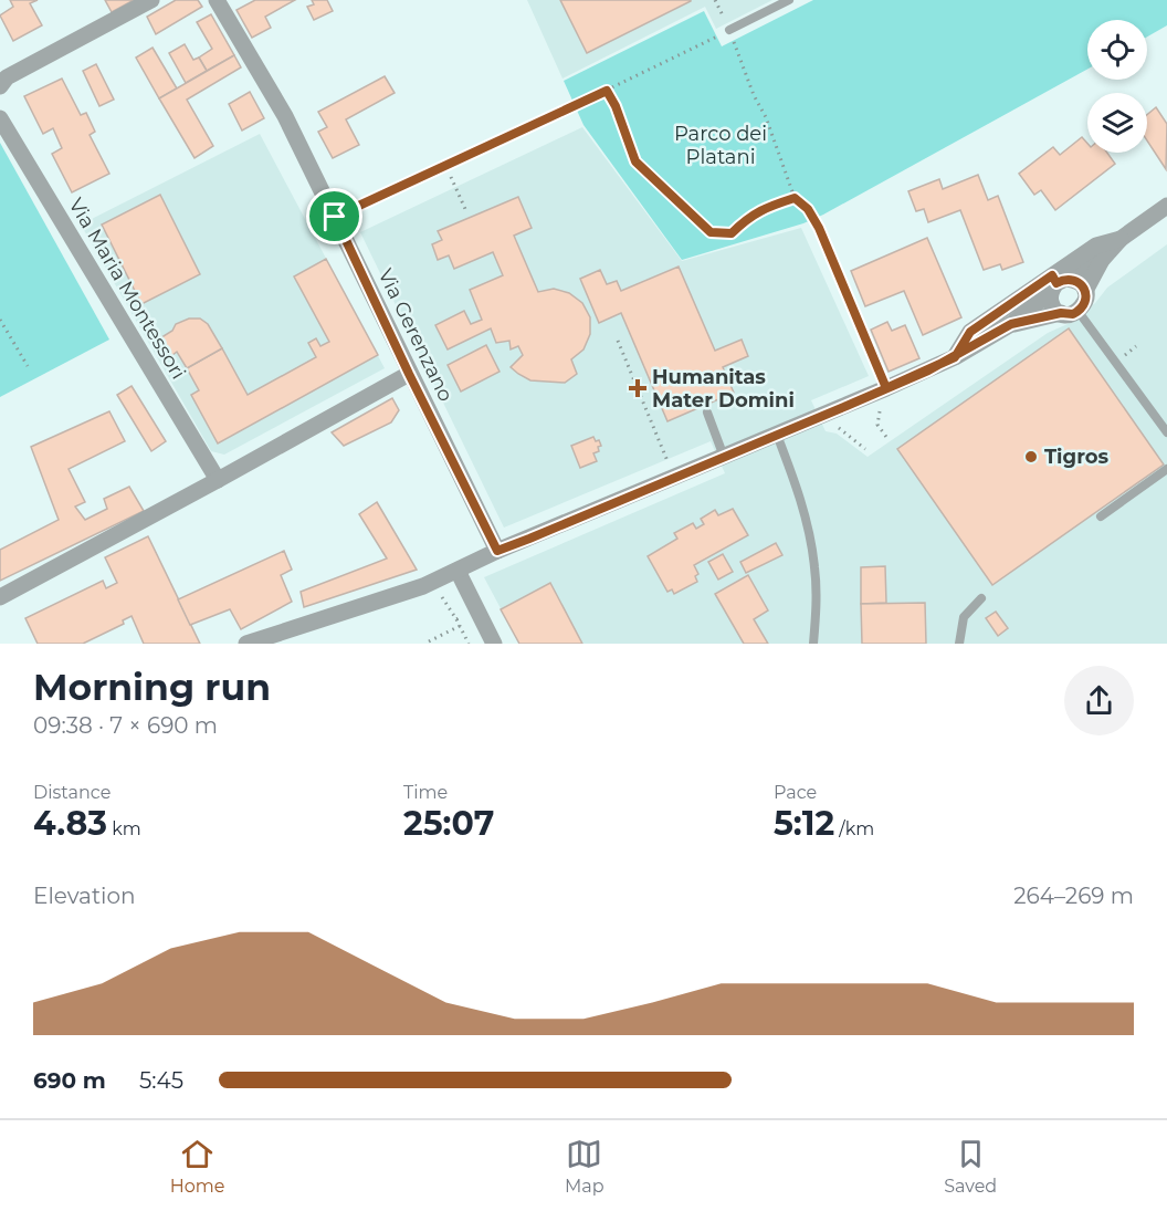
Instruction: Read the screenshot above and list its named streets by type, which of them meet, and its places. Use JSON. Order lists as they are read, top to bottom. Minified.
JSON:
{"streets":{"street":["Via Maria Montessori","Via Gerenzano"]},"parks":["Parco dei Platani"],"places":{"health":["Humanitas Mater Domini"],"other":["Tigros"]},"page":{"heading":["Morning run","09:38 · 7 × 690 m"],"stats":[["Distance","4.83 km"],["Time","25:07"],["Pace","5:12 /km"]],"chart":["Elevation","264–269 m"],"list":[{"name":"690 m","note":"5:45"}],"tabs":["Home","Map","Saved"]}}
